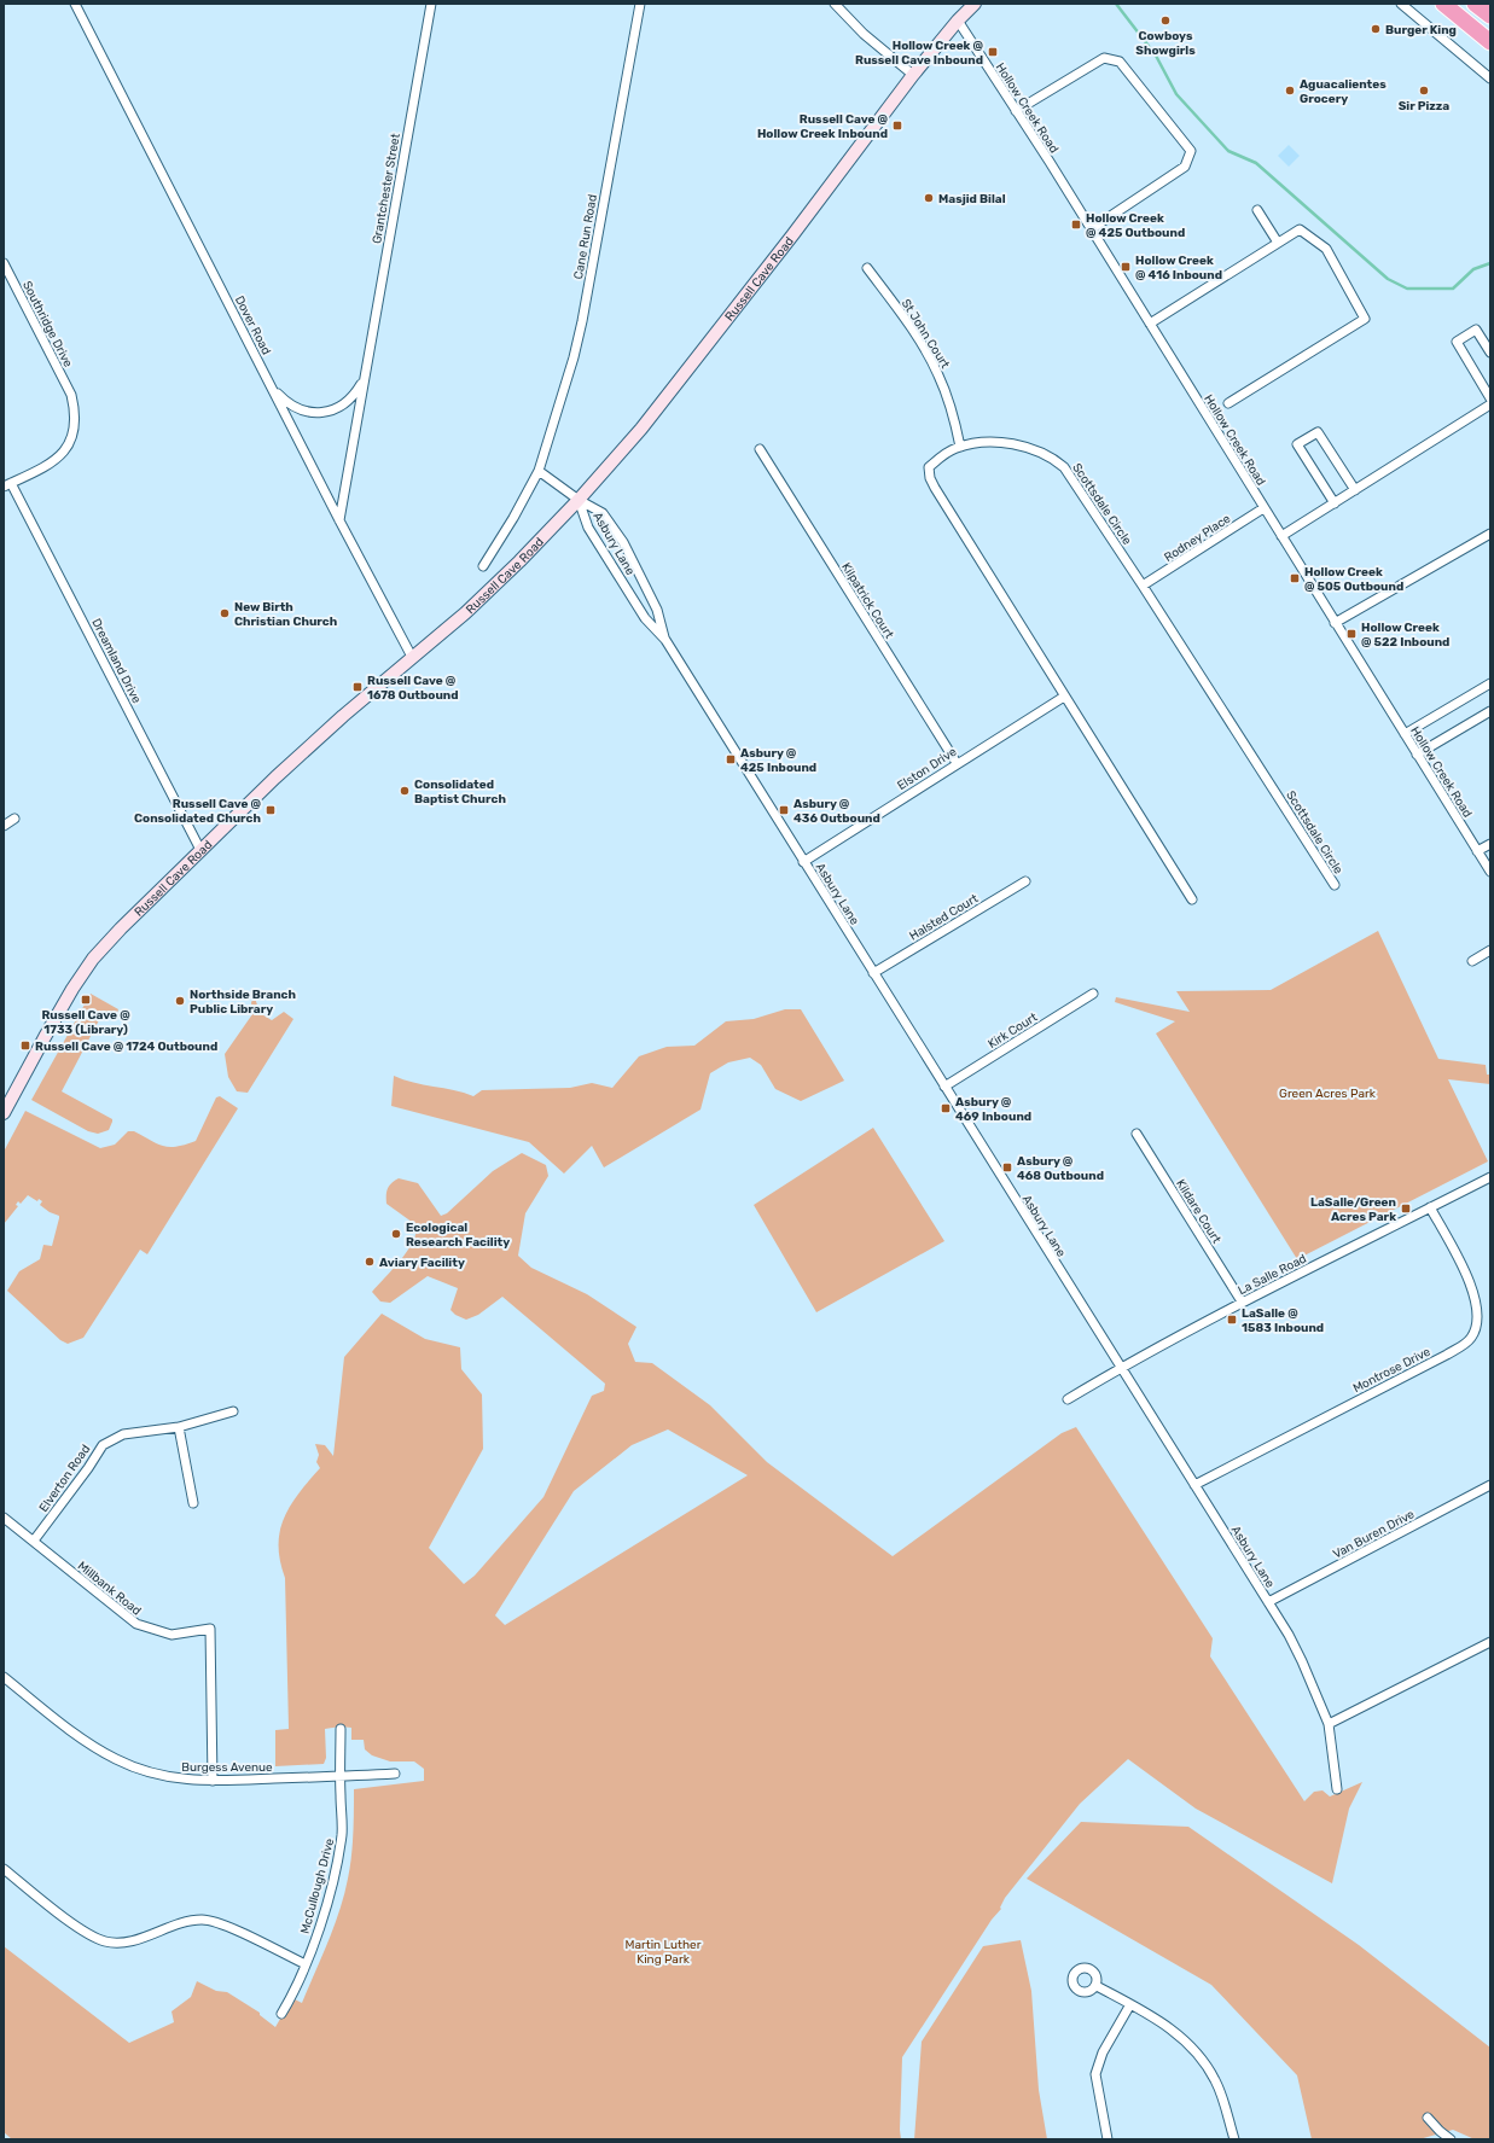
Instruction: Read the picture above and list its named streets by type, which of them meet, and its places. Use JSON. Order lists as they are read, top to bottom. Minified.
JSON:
{"streets":{"main road":["Russell Cave Road"],"street":["Hollow Creek Road","Grantchester Street","Cane Run Road","Southridge Drive","Dover Road","St John Court","Scottsdale Circle","Rodney Place","Asbury Lane","Kilpatrick Court","Dreamland Drive","Elston Drive","Halsted Court","Kirk Court","Kildare Court","La Salle Road","Montrose Drive","Elverton Road","Van Buren Drive","Millbank Road","Burgess Avenue","McCullough Drive"]},"crossings":[["Hollow Creek Road","Russell Cave Road"],["Hollow Creek Road","Rodney Place"],["Grantchester Street","Dover Road"],["Russell Cave Road","Dover Road"],["Russell Cave Road","Asbury Lane"],["Russell Cave Road","Dreamland Drive"],["Southridge Drive","Dreamland Drive"],["St John Court","Scottsdale Circle"],["Scottsdale Circle","Rodney Place"],["Scottsdale Circle","Elston Drive"],["Asbury Lane","Elston Drive"],["Asbury Lane","Halsted Court"],["Asbury Lane","Kirk Court"],["Asbury Lane","La Salle Road"],["Asbury Lane","Montrose Drive"],["Asbury Lane","Van Buren Drive"],["Kilpatrick Court","Elston Drive"],["Kildare Court","La Salle Road"],["La Salle Road","Montrose Drive"],["Elverton Road","Millbank Road"],["Millbank Road","Burgess Avenue"],["Burgess Avenue","McCullough Drive"]],"parks":["Green Acres Park","Martin Luther King Park"],"places":{"other":["Cowboys Showgirls","Burger King","Aguacalientes Grocery","Sir Pizza","Masjid Bilal","New Birth Christian Church","Consolidated Baptist Church","Northside Branch Public Library","Ecological Research Facility","Aviary Facility"],"transit":["Hollow Creek @ Russell Cave Inbound","Russell Cave @ Hollow Creek Inbound","Hollow Creek @ 425 Outbound","Hollow Creek @ 416 Inbound","Hollow Creek @ 505 Outbound","Hollow Creek @ 522 Inbound","Russell Cave @ 1678 Outbound","Asbury @ 425 Inbound","Russell Cave @ Consolidated Church","Asbury @ 436 Outbound","Russell Cave @ 1733 (Library)","Russell Cave @ 1724 Outbound","Asbury @ 469 Inbound","Asbury @ 468 Outbound","LaSalle/Green Acres Park","LaSalle @ 1583 Inbound"]}}
